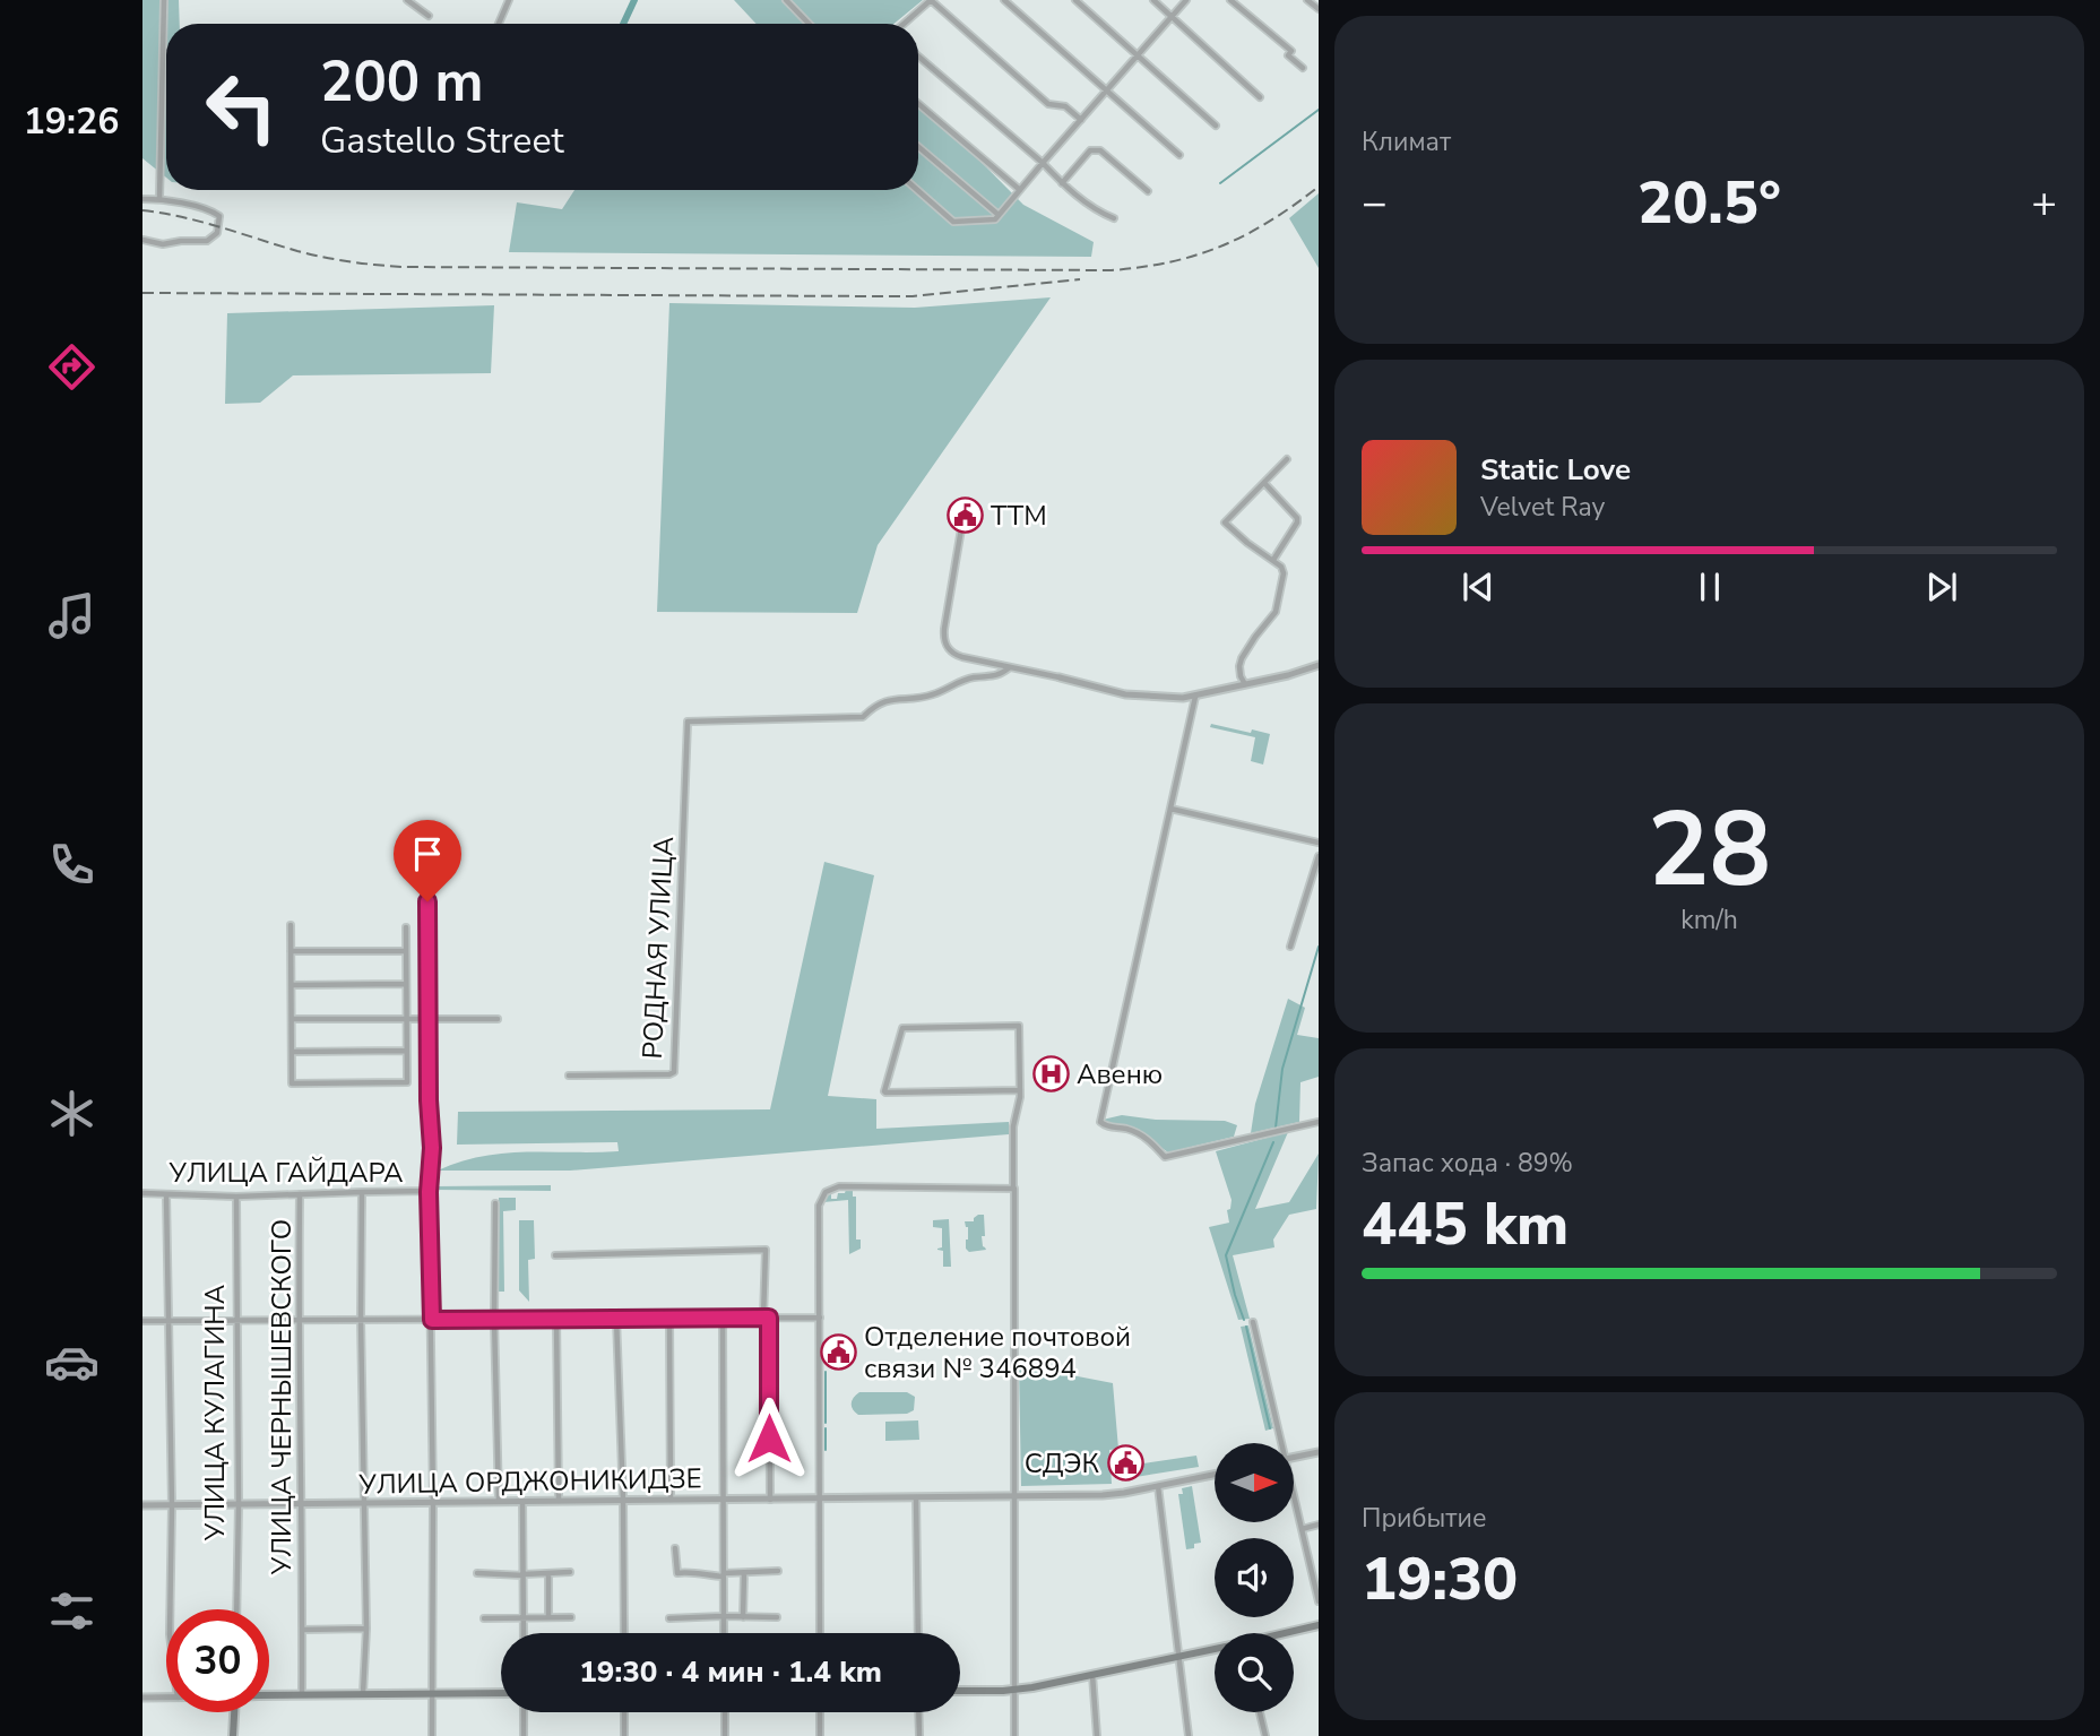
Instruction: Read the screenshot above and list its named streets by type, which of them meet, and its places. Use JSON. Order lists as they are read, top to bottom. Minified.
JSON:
{"streets":{"street":["РОДНАЯ УЛИЦА","УЛИЦА ГАЙДАРА","УЛИЦА ЧЕРНЫШЕВСКОГО","УЛИЦА КУЛАГИНА","УЛИЦА ОРДЖОНИКИДЗЕ"]},"crossings":[["УЛИЦА ГАЙДАРА","УЛИЦА ЧЕРНЫШЕВСКОГО"],["УЛИЦА ГАЙДАРА","УЛИЦА КУЛАГИНА"],["УЛИЦА ЧЕРНЫШЕВСКОГО","УЛИЦА ОРДЖОНИКИДЗЕ"],["УЛИЦА КУЛАГИНА","УЛИЦА ОРДЖОНИКИДЗЕ"]],"places":{"public building":["ТТМ","Отделение почтовой связи № 346894","СДЭК"],"hospital":["Авеню"]},"north":"right","page":{"tabs":"19:26","tile":["Климат",["28","km/h"],["Запас хода · 89%","445 km"],["Прибытие","19:30"]],"turn":["200 m","Gastello Street"],"heat":["−","20.5°","+"],"song":["Static Love","Velvet Ray"],"limit":"30","trip":"19:30 · 4 мин · 1.4 km"}}
